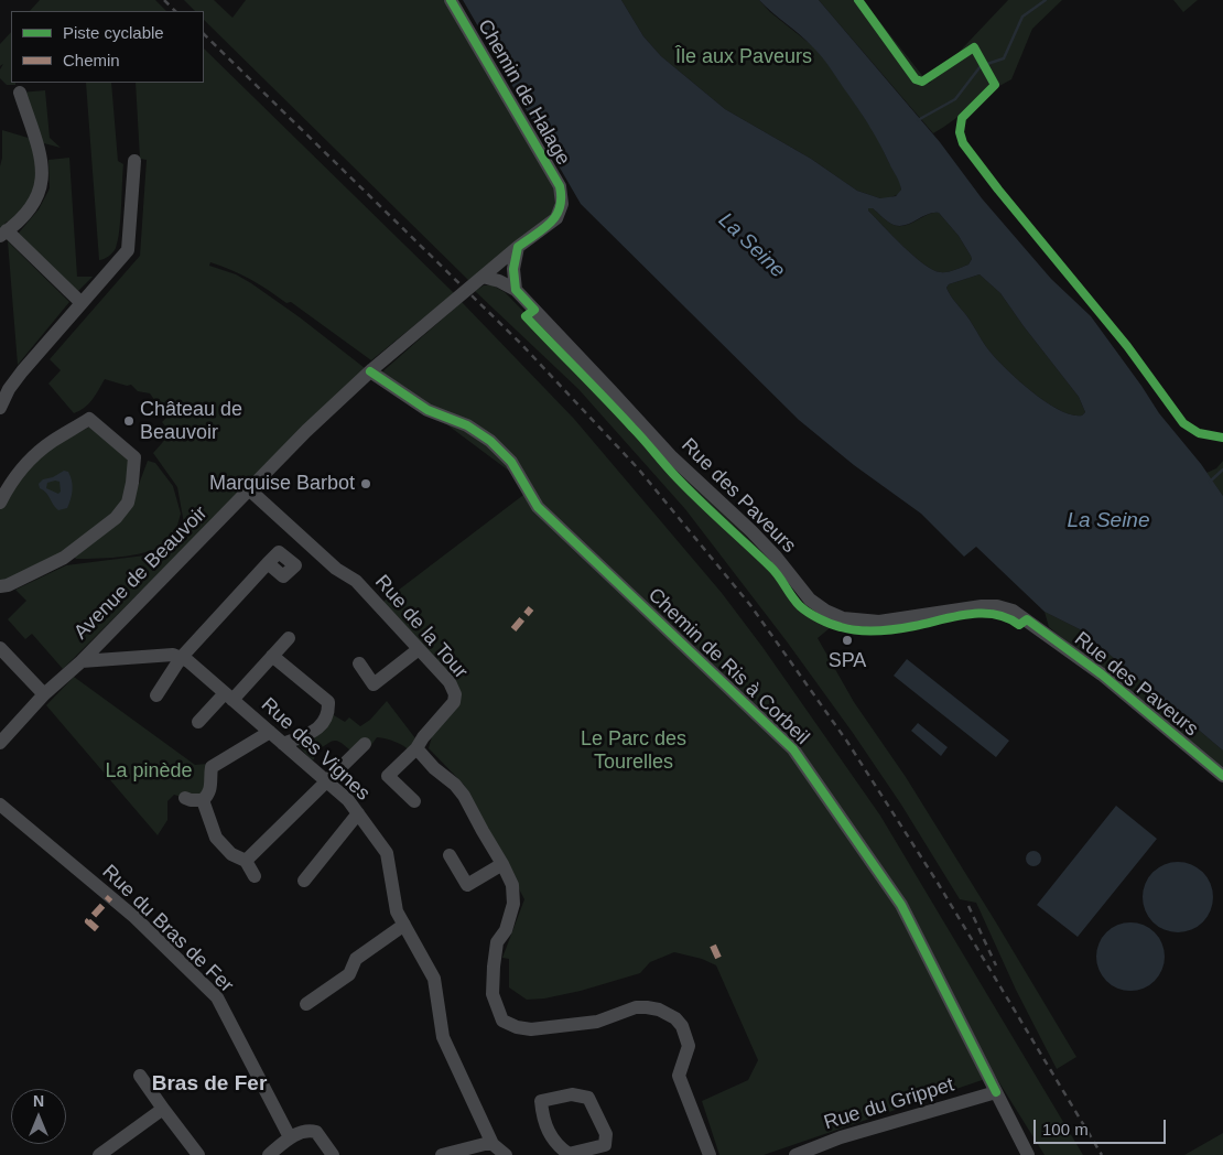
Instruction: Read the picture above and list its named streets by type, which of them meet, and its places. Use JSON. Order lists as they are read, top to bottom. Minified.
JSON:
{"streets":{"street":["Chemin de Halage","Rue des Paveurs","Avenue de Beauvoir","Rue de la Tour","Chemin de Ris à Corbeil","Rue des Vignes","Rue du Bras de Fer","Rue du Grippet"]},"crossings":[["Chemin de Halage","Avenue de Beauvoir"],["Avenue de Beauvoir","Rue de la Tour"],["Avenue de Beauvoir","Chemin de Ris à Corbeil"],["Chemin de Ris à Corbeil","Rue du Grippet"]],"districts":["Bras de Fer"],"water":["La Seine"],"parks":["Île aux Paveurs","Le Parc des Tourelles","La pinède"],"places":["Château de Beauvoir","Marquise Barbot","SPA"],"legend":["Piste cyclable","Chemin"],"scale_bar":"100 m","north":"top"}
